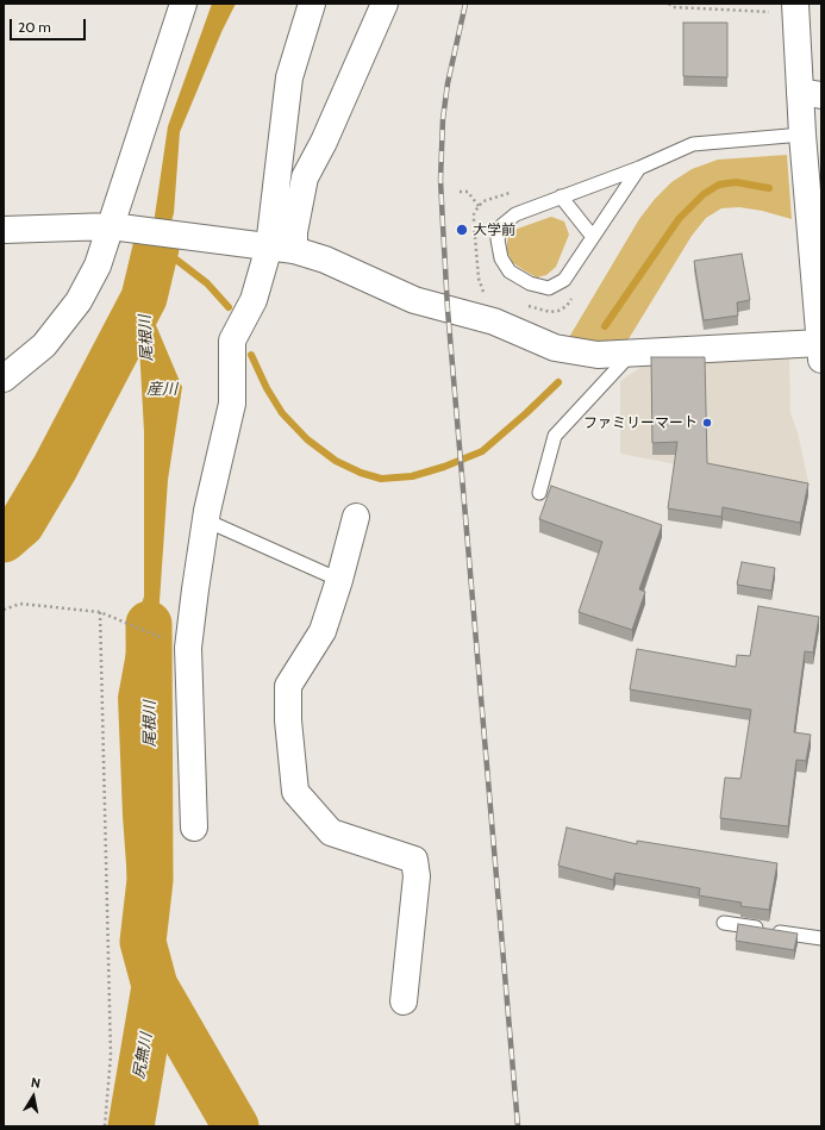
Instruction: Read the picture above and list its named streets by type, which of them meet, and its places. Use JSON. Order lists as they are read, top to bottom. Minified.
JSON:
{"water":["尾根川","産川","尻無川"],"places":["大学前","ファミリーマート"],"scale_bar":"20 m","north":"top"}
